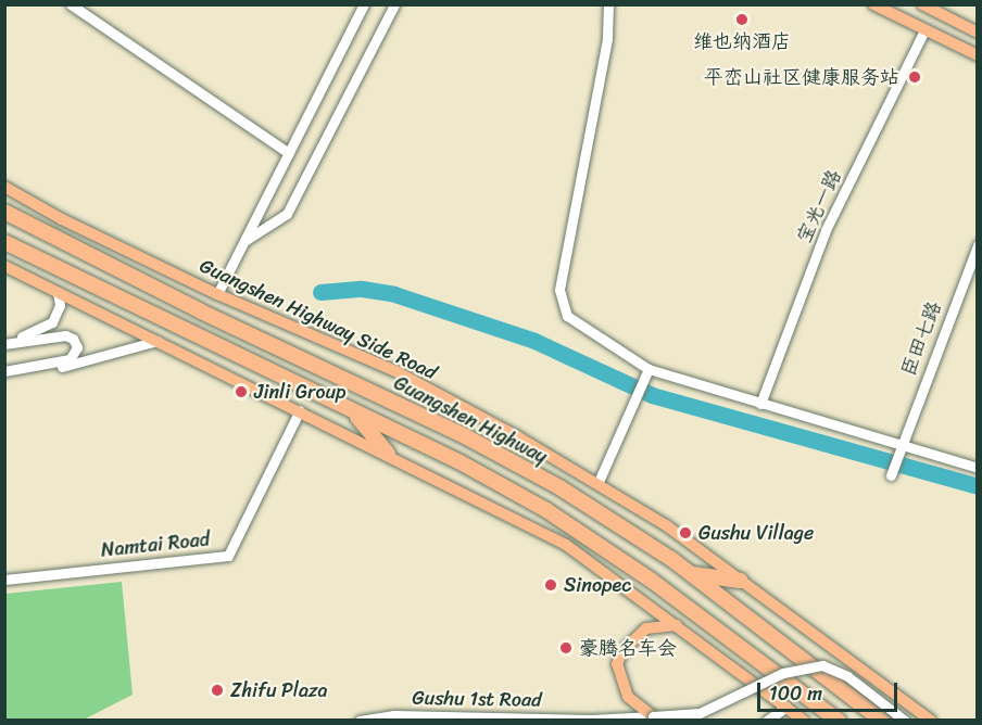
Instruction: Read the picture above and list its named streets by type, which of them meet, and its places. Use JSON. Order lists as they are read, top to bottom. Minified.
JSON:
{"streets":{"highway":["Guangshen Highway"],"main road":["Guangshen Highway Side Road"],"street":["宝光一路","臣田七路","Namtai Road","Gushu 1st Road"]},"places":["维也纳酒店","平峦山社区健康服务站","Jinli Group","Gushu Village","Sinopec","豪腾名车会","Zhifu Plaza"],"scale_bar":"100 m"}
